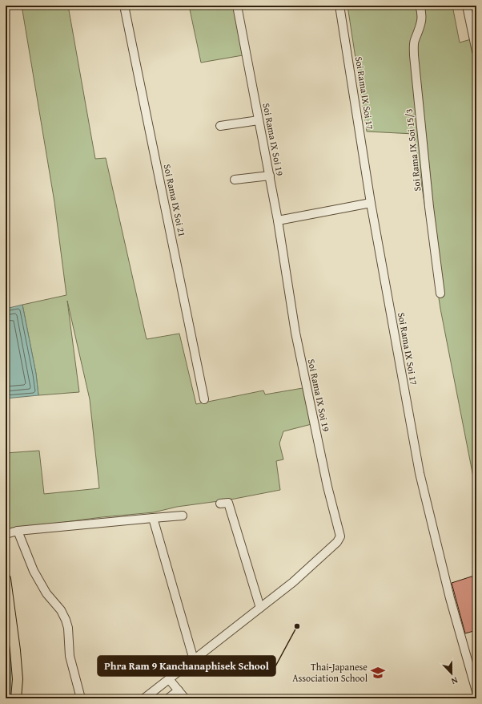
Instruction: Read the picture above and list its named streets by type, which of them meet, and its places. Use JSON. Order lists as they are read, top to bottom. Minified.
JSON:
{"streets":{"street":["Soi Rama IX Soi 17","Soi Rama IX Soi 19","Soi Rama IX Soi 15/3","Soi Rama IX Soi 21"]},"places":{"other":["Phra Ram 9 Kanchanaphisek School"],"school or university":["Thai-Japanese Association School"]},"north":"bottom"}
